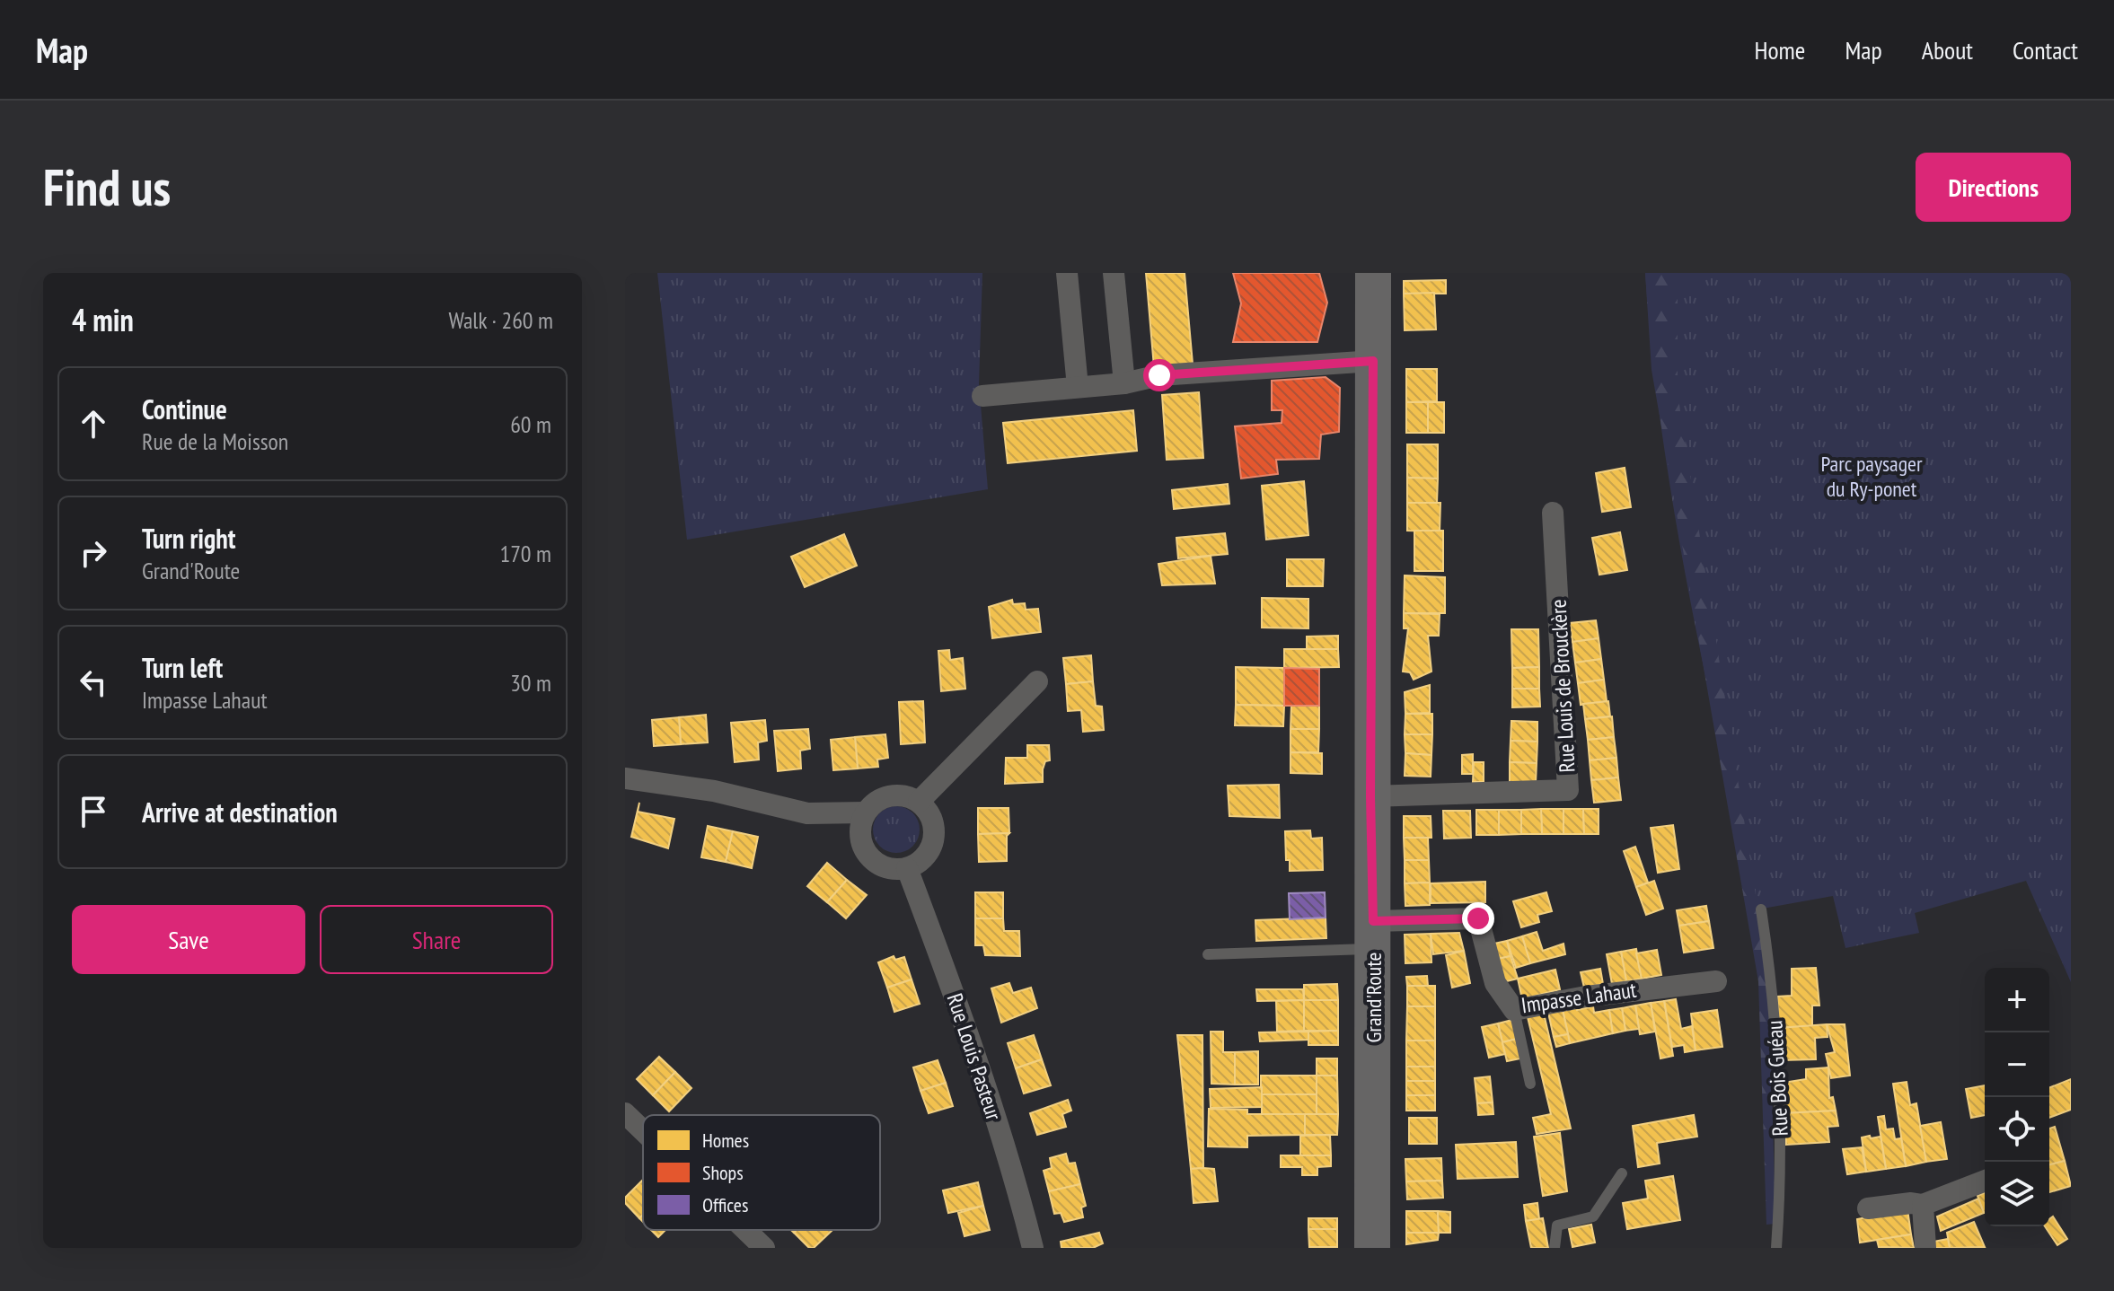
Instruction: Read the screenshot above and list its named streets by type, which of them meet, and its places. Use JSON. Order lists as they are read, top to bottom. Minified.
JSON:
{"streets":{"main road":["Grand'Route"],"street":["Rue Louis de Brouckère","Impasse Lahaut","Rue Louis Pasteur"],"lane":["Rue Bois Guéau"]},"crossings":[["Rue Louis de Brouckère","Grand'Route"],["Grand'Route","Impasse Lahaut"]],"parks":["Parc paysager du Ry-ponet"],"legend":["Homes","Shops","Offices"],"page":{"header":"Map","nav":["Home","Map","About","Contact"],"buttons":["Directions",["Save","Share"]],"title":"Find us","heading":["4 min","Walk · 260 m"],"list":[["Continue","Rue de la Moisson","60 m"],["Turn right","Grand'Route","170 m"],["Turn left","Impasse Lahaut","30 m"],"Arrive at destination"],"map_buttons":["+","−"]}}
